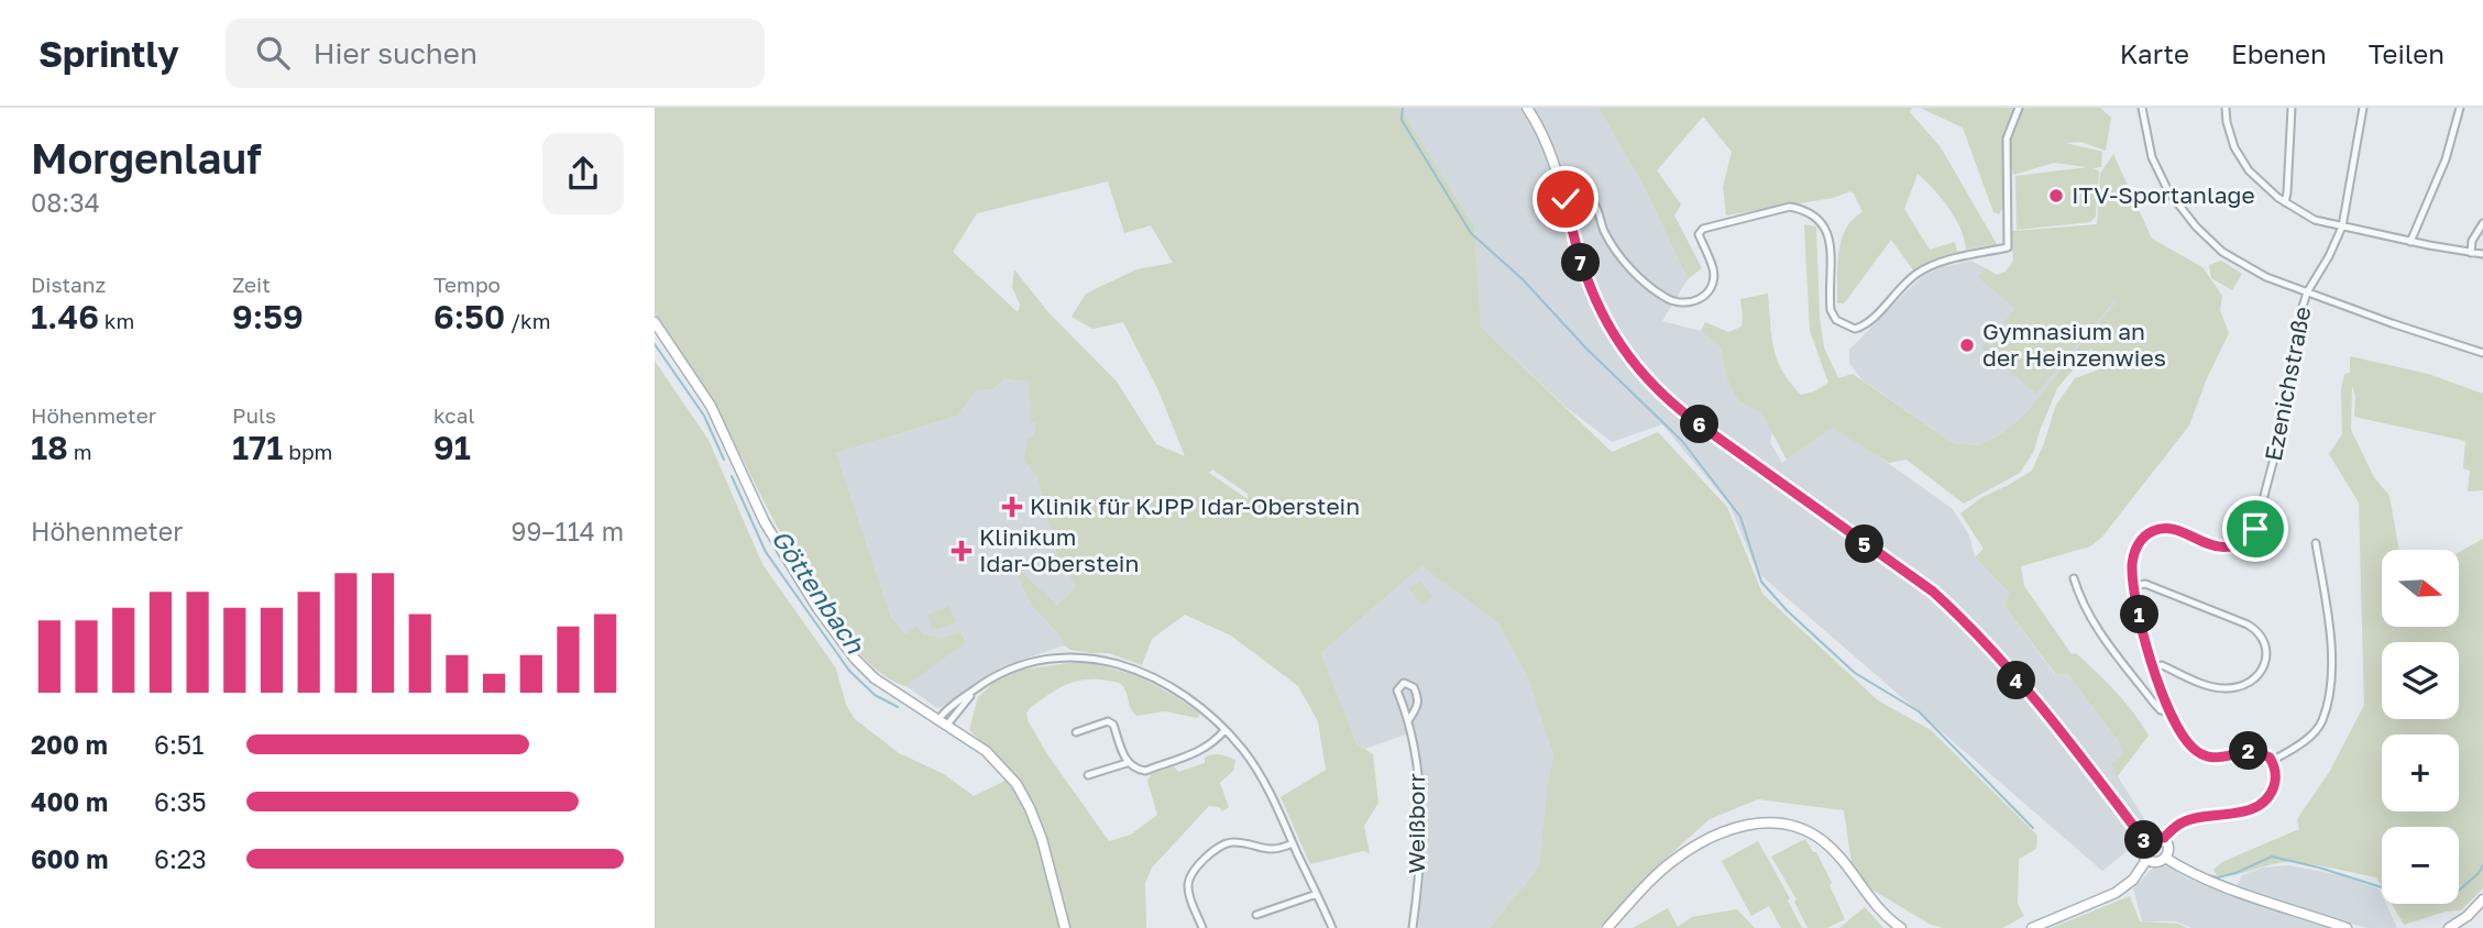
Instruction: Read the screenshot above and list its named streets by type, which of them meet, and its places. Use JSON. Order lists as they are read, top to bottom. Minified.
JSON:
{"streets":{"street":["Ezenichstraße","Weißborr"]},"water":["Göttenbach"],"places":{"other":["ITV-Sportanlage","Gymnasium an der Heinzenwies"],"health":["Klinik für KJPP Idar-Oberstein","Klinikum Idar-Oberstein"]},"north":"right","page":{"header":"Sprintly","search":"Hier suchen","nav":["Karte","Ebenen","Teilen"],"heading":["Morgenlauf","08:34"],"stats":[["Distanz","1.46 km"],["Zeit","9:59"],["Tempo","6:50 /km"],["Höhenmeter","18 m"],["Puls","171 bpm"],["kcal","91"]],"pins":["7","6","5","1","4","2","3"],"chart":["Höhenmeter","99–114 m"],"map_buttons":["+","−"],"list":[{"name":"200 m","note":"6:51"},{"name":"400 m","note":"6:35"},{"name":"600 m","note":"6:23"}]}}
